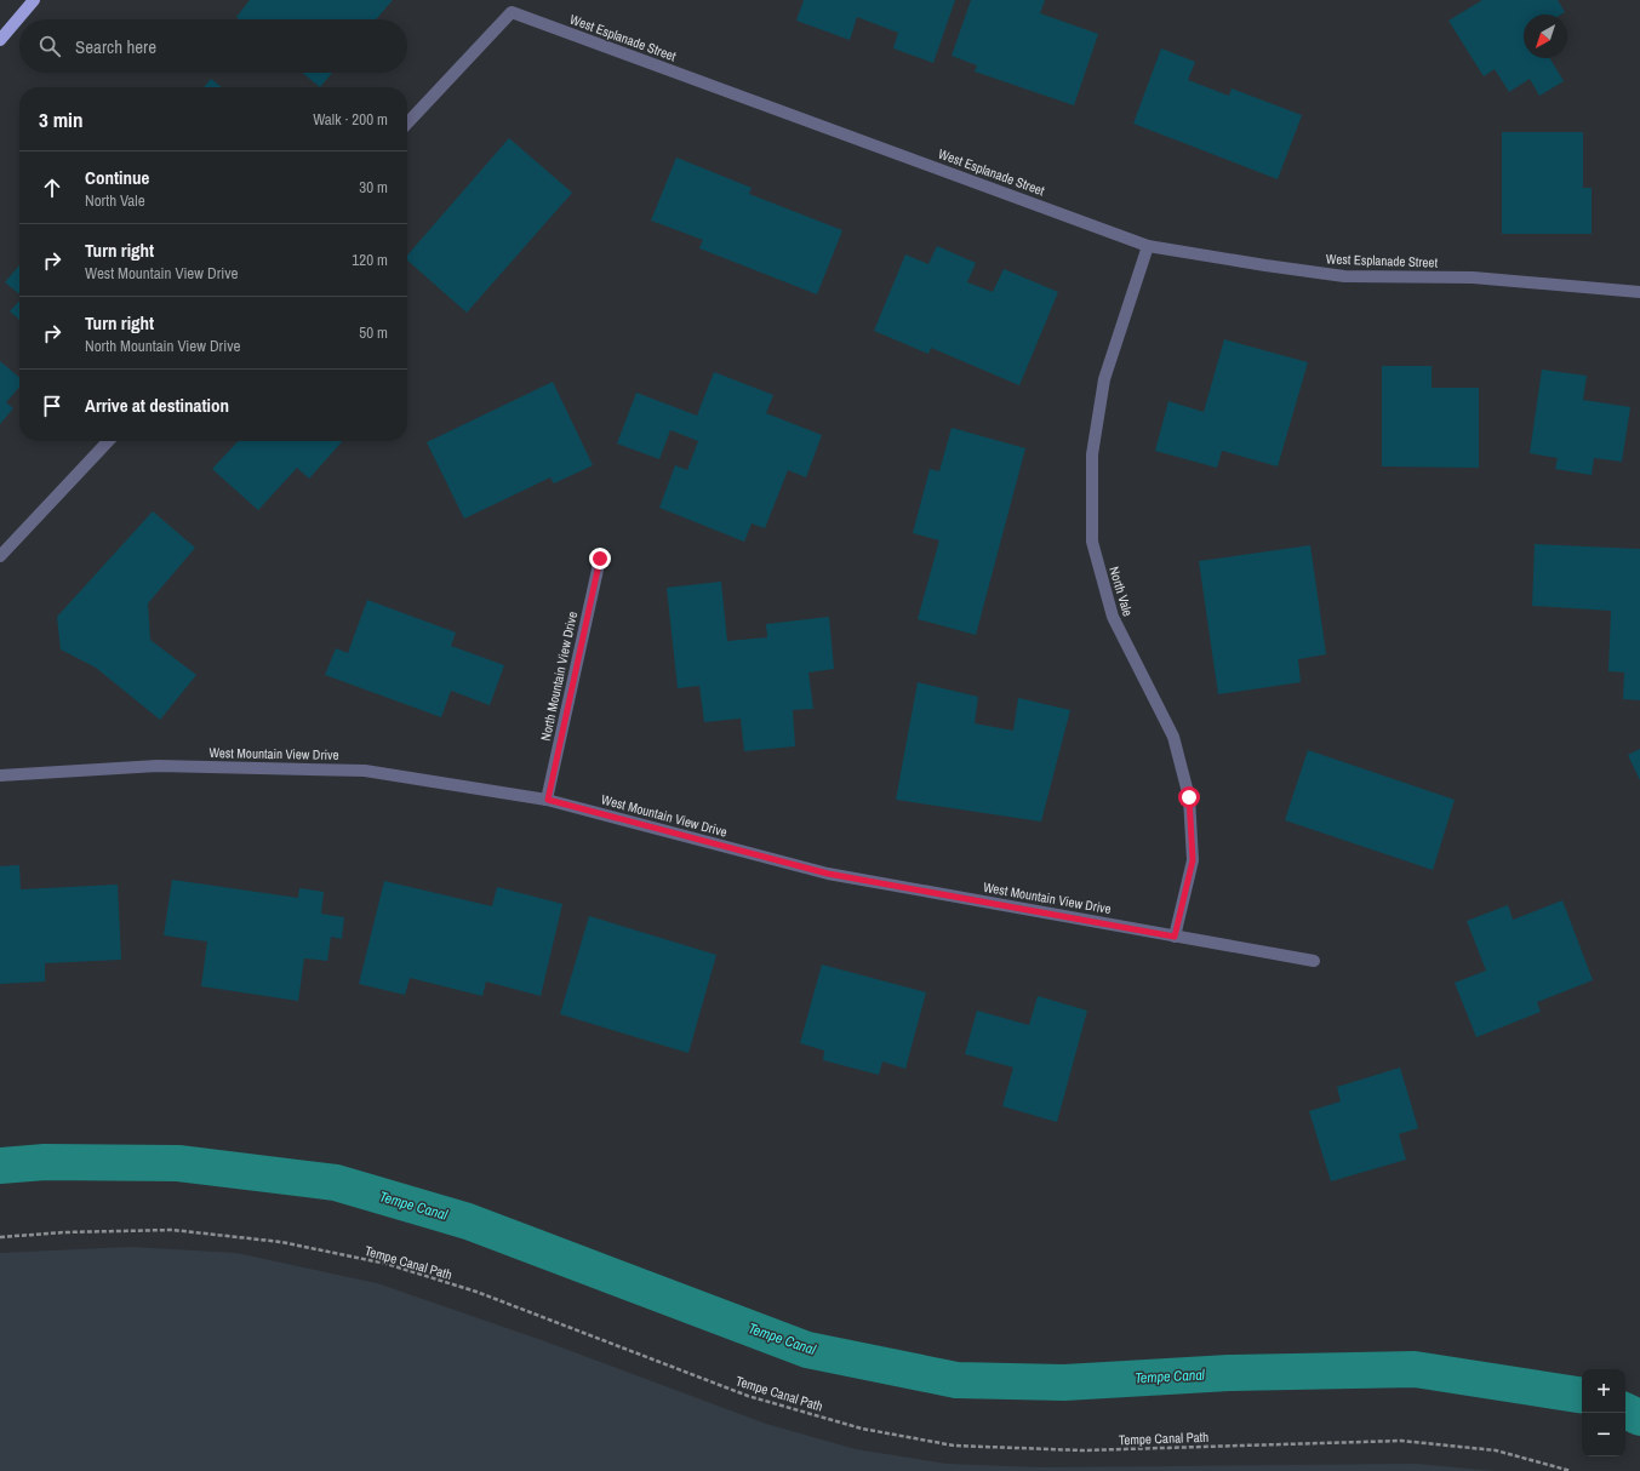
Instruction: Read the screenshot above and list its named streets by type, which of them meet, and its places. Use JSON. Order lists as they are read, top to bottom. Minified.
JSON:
{"streets":{"street":["West Esplanade Street","North Vale","North Mountain View Drive","West Mountain View Drive"],"path":["Tempe Canal Path"]},"crossings":[["West Esplanade Street","North Vale"],["North Vale","West Mountain View Drive"],["North Mountain View Drive","West Mountain View Drive"]],"water":["Tempe Canal"],"north":"bottom left","page":{"search":"Search here","heading":["3 min","Walk · 200 m"],"list":[["Continue","North Vale","30 m"],["Turn right","West Mountain View Drive","120 m"],["Turn right","North Mountain View Drive","50 m"],"Arrive at destination"],"map_buttons":["+","−"]}}
